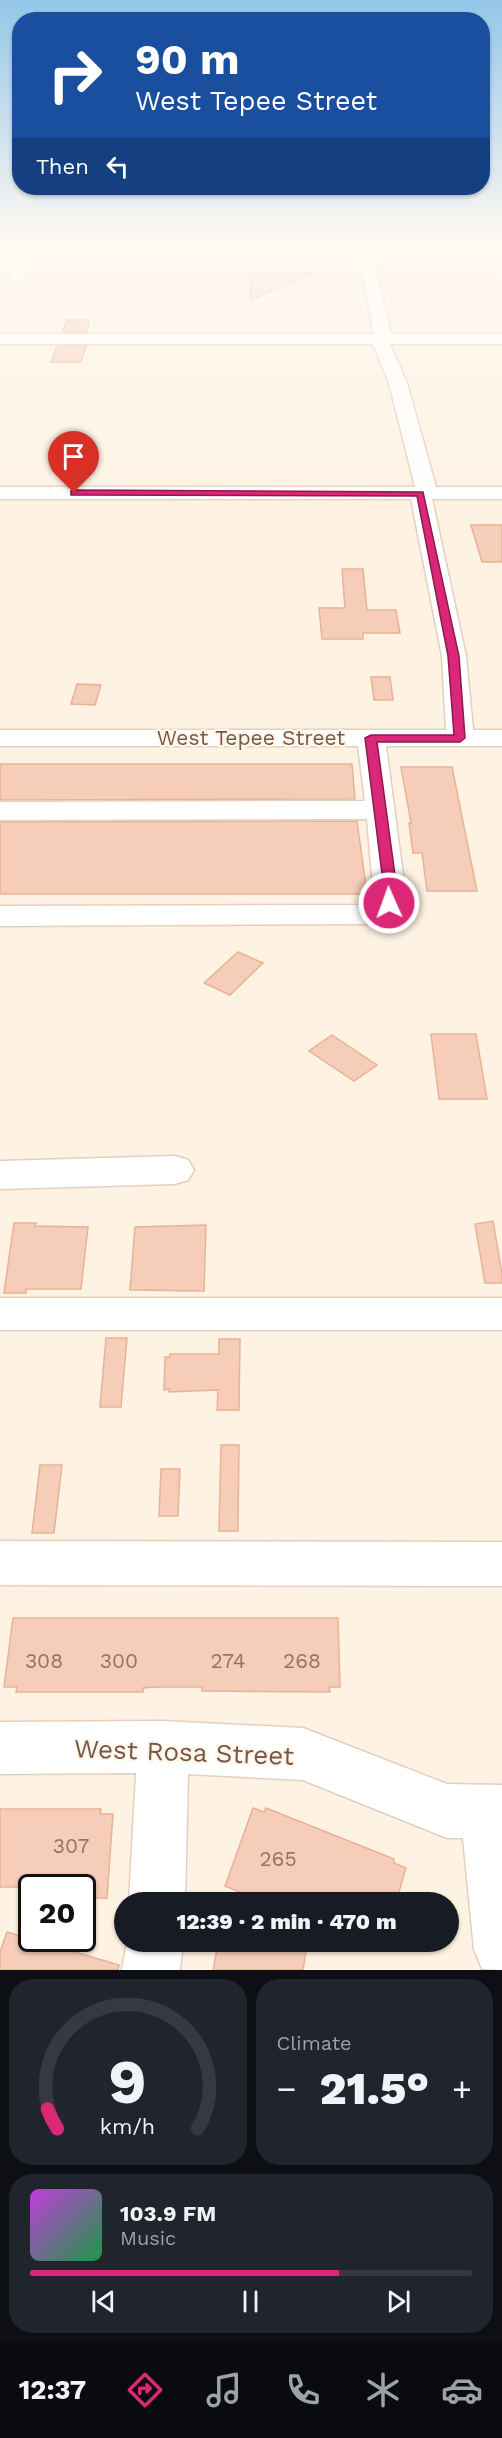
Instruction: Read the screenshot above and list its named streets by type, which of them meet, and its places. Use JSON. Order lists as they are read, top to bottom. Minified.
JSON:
{"streets":{"street":["West Tepee Street","West Rosa Street"]},"house_numbers":["308","300","274","268","307","265"],"page":{"turn":["90 m","West Tepee Street"],"then":"Then","limit":"20","trip":"12:39 · 2 min · 470 m","tile":"Climate","heat":["−","21.5°","+"],"song":["103.9 FM","Music"],"tabs":"12:37","gauge":["9","km/h"]}}
